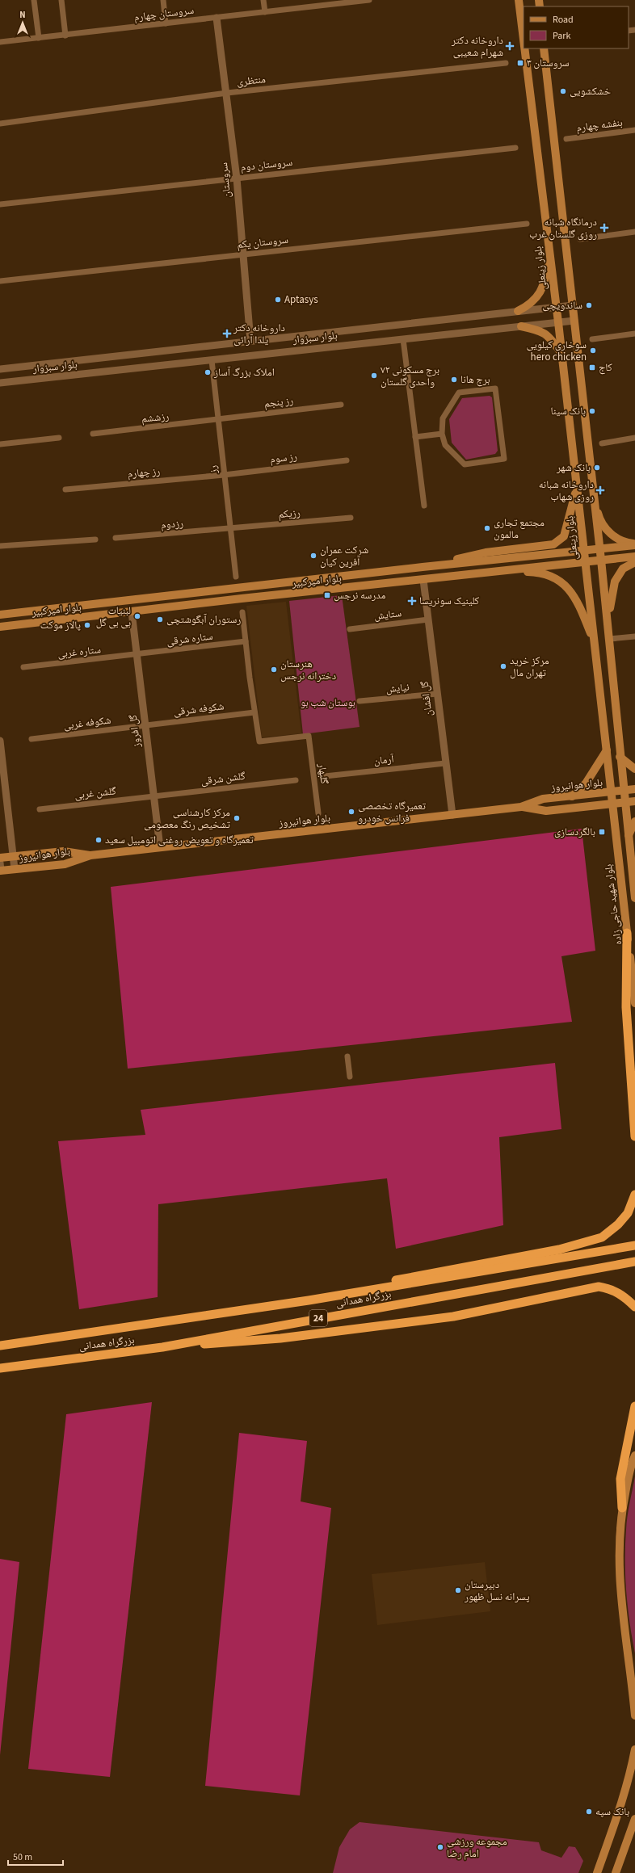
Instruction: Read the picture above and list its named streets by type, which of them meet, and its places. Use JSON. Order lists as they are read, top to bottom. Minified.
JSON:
{"streets":{"highway":["بزرگراه همدانی","24"],"main road":["بلوار زینعلی","بلوار امیرکبیر","بلوار هوانیروز","بلوار شهید حاجی زاده"],"street":["سروستان چهارم","منتظری","بنفشه چهارم","سروستان دوم","سروستان","سروستان یکم","بلوار سبزوار","رز پنجم","رزششم","رز سوم","رز","رز چهارم","رزیکم","رزدوم","ستایش","ستاره شرقی","ستاره غربی","نیایش","گل افشان","شکوفه شرقی","شکوفه غربی","گل افروز","آرمان","گلبهار","گلشن شرقی","گلشن غربی"]},"crossings":[["سروستان چهارم","سروستان"],["منتظری","سروستان"],["سروستان دوم","سروستان"],["سروستان","سروستان یکم"],["سروستان","بلوار سبزوار"],["بلوار زینعلی","بلوار سبزوار"],["بلوار زینعلی","بلوار امیرکبیر"],["بلوار زینعلی","بلوار هوانیروز"],["بلوار زینعلی","بلوار شهید حاجی زاده"],["بلوار سبزوار","رز"],["رز پنجم","رزششم"],["رز پنجم","رز"],["رزششم","رز"],["رز سوم","رز"],["رز سوم","رز چهارم"],["رز","رز چهارم"],["رز","رزیکم"],["رز","رزدوم"],["رزیکم","رزدوم"],["بلوار امیرکبیر","گل افشان"],["بلوار امیرکبیر","گل افروز"],["ستایش","گل افشان"],["ستاره شرقی","ستاره غربی"],["ستاره شرقی","گل افروز"],["ستاره غربی","گل افروز"],["نیایش","گل افشان"],["گل افشان","آرمان"],["گل افشان","بلوار هوانیروز"],["شکوفه شرقی","شکوفه غربی"],["شکوفه شرقی","گل افروز"],["شکوفه شرقی","گلبهار"],["شکوفه غربی","گل افروز"],["گل افروز","گلشن شرقی"],["گل افروز","بلوار هوانیروز"],["گل افروز","گلشن غربی"],["گلشن شرقی","گلشن غربی"],["بلوار هوانیروز","بلوار شهید حاجی زاده"]],"parks":["بوستان شب بو"],"places":{"health":["داروخانه دکتر شهرام شعیبی","درمانگاه شبانه روزی گلستان غرب","داروخانه دکتر یلدا آرائی","داروخانه شبانه روزی شهاب","کلینیک سونریسا"],"transit":["سروستان ۳","کاج","مدرسه نرجس","بالگردسازی"],"other":["خشکشویی","Aptasys","ساندویچی","سوخاری کیلویی hero chicken","املاک بزرگ آساز","برج مسکونی ۷۲ واحدی گلستان","برج هانا","بانک سینا","بانک شهر","مجتمع تجاری مالمون","شرکت عمران آفرین کیان","لبنیات بی بی گل","رستوران آبگوشتچی","پالاز موکت","مرکز خرید تهران مال","هنرستان دخترانه نرجس","تعمیرگاه تخصصی فرانس خودرو","مرکز کارشناسی تشخیص رنگ معصومی","تعمیرگاه و تعویض روغنی اتومبیل سعید","دبیرستان پسرانه نسل ظهور","بانک سپه","مجموعه ورزشی امام رضا"]},"legend":["Road","Park"],"scale_bar":"50 m","north":"top"}
